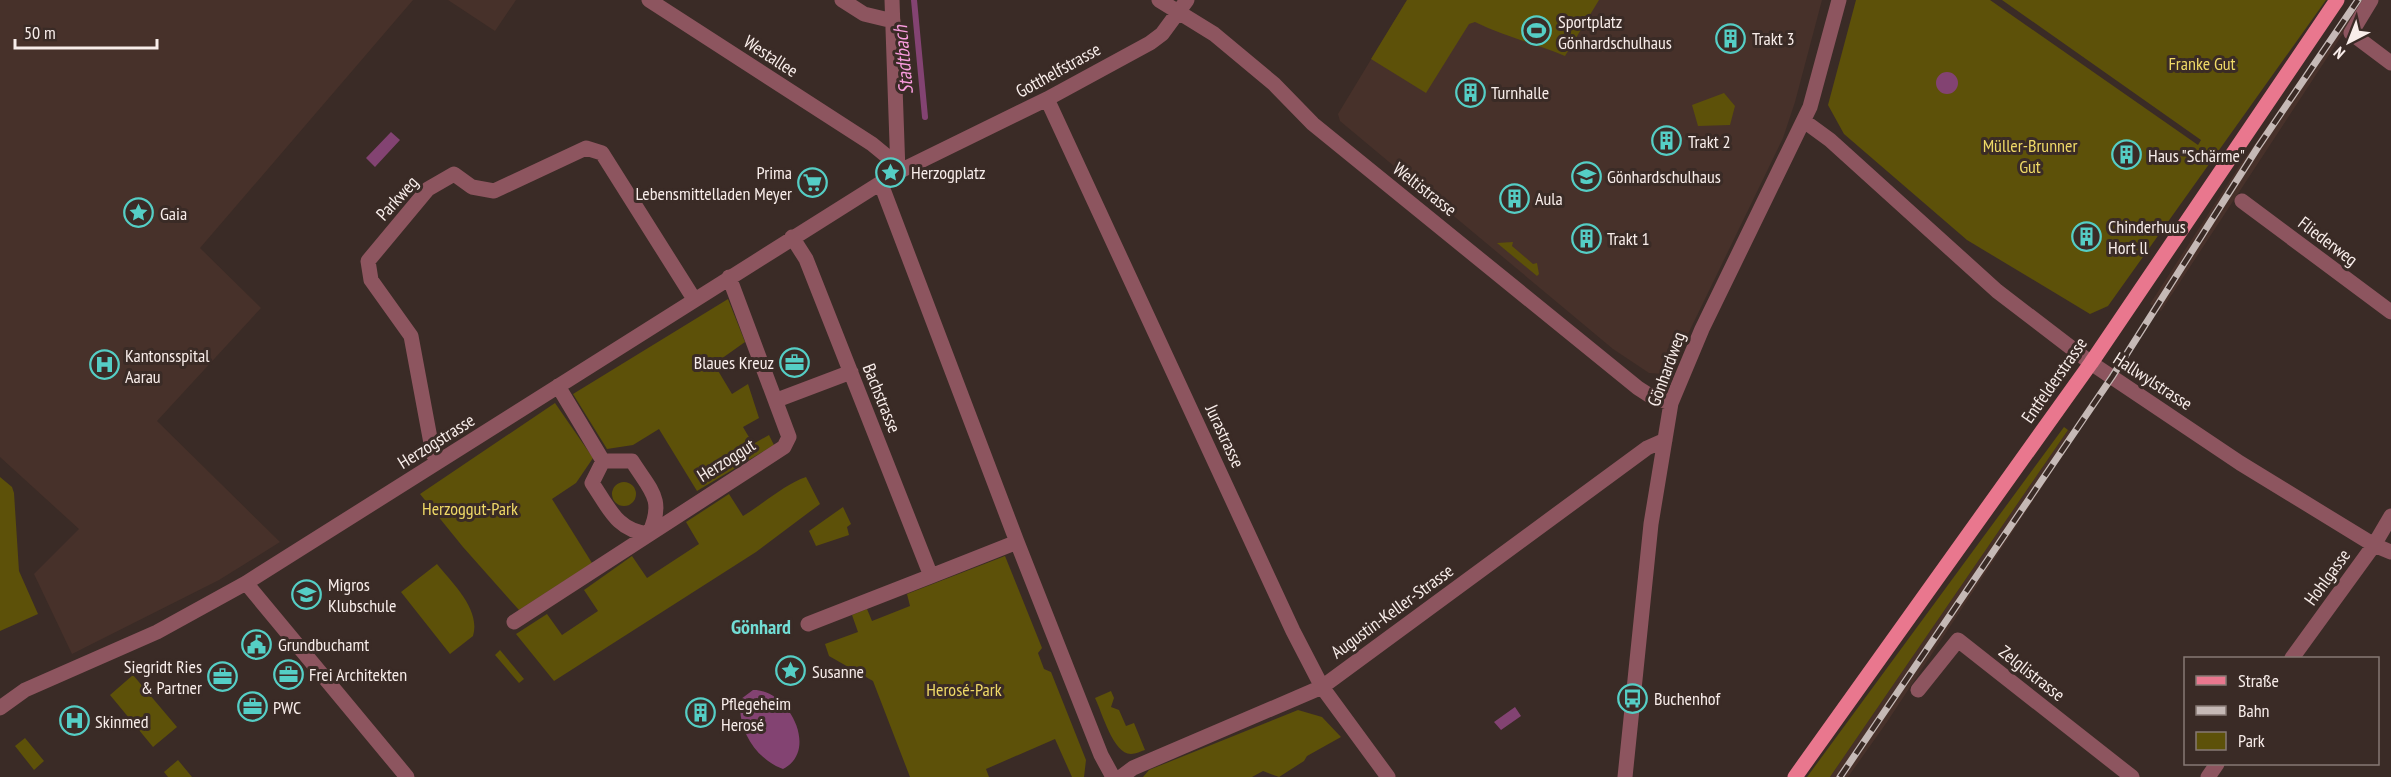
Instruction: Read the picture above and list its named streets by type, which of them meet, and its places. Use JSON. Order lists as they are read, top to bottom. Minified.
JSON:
{"streets":{"main road":["Entfelderstrasse"],"street":["Westallee","Gotthelfstrasse","Weltistrasse","Parkweg","Fliederweg","Gönhardweg","Hallwylstrasse","Bachstrasse","Jurastrasse","Herzogstrasse","Herzoggut","Hohlgasse","Augustin-Keller-Strasse","Zelglistrasse"]},"crossings":[["Westallee","Gotthelfstrasse"],["Gotthelfstrasse","Weltistrasse"],["Gotthelfstrasse","Jurastrasse"],["Weltistrasse","Gönhardweg"],["Parkweg","Herzogstrasse"],["Gönhardweg","Hallwylstrasse"],["Gönhardweg","Augustin-Keller-Strasse"],["Entfelderstrasse","Hallwylstrasse"],["Hallwylstrasse","Hohlgasse"],["Bachstrasse","Herzogstrasse"],["Jurastrasse","Augustin-Keller-Strasse"],["Herzogstrasse","Herzoggut"]],"districts":["Gönhard"],"water":["Stadtbach"],"parks":["Franke Gut","Müller-Brunner Gut","Herzoggut-Park","Herosé-Park"],"places":{"sports":["Sportplatz Gönhardschulhaus"],"building":["Trakt 3","Turnhalle","Trakt 2","Haus \"Schärme\"","Aula","Chinderhuus Hort ll","Trakt 1","Pflegeheim Herosé"],"place":["Herzogplatz","Gaia","Susanne"],"school or university":["Gönhardschulhaus","Migros Klubschule"],"supermarket":["Prima Lebensmittelladen Meyer"],"office":["Blaues Kreuz","Frei Architekten","Siegridt Ries & Partner","PWC"],"hospital":["Kantonsspital Aarau","Skinmed"],"public building":["Grundbuchamt"],"bus stop":["Buchenhof"]},"legend":["Straße","Bahn","Park"],"scale_bar":"50 m","north":"bottom left"}
